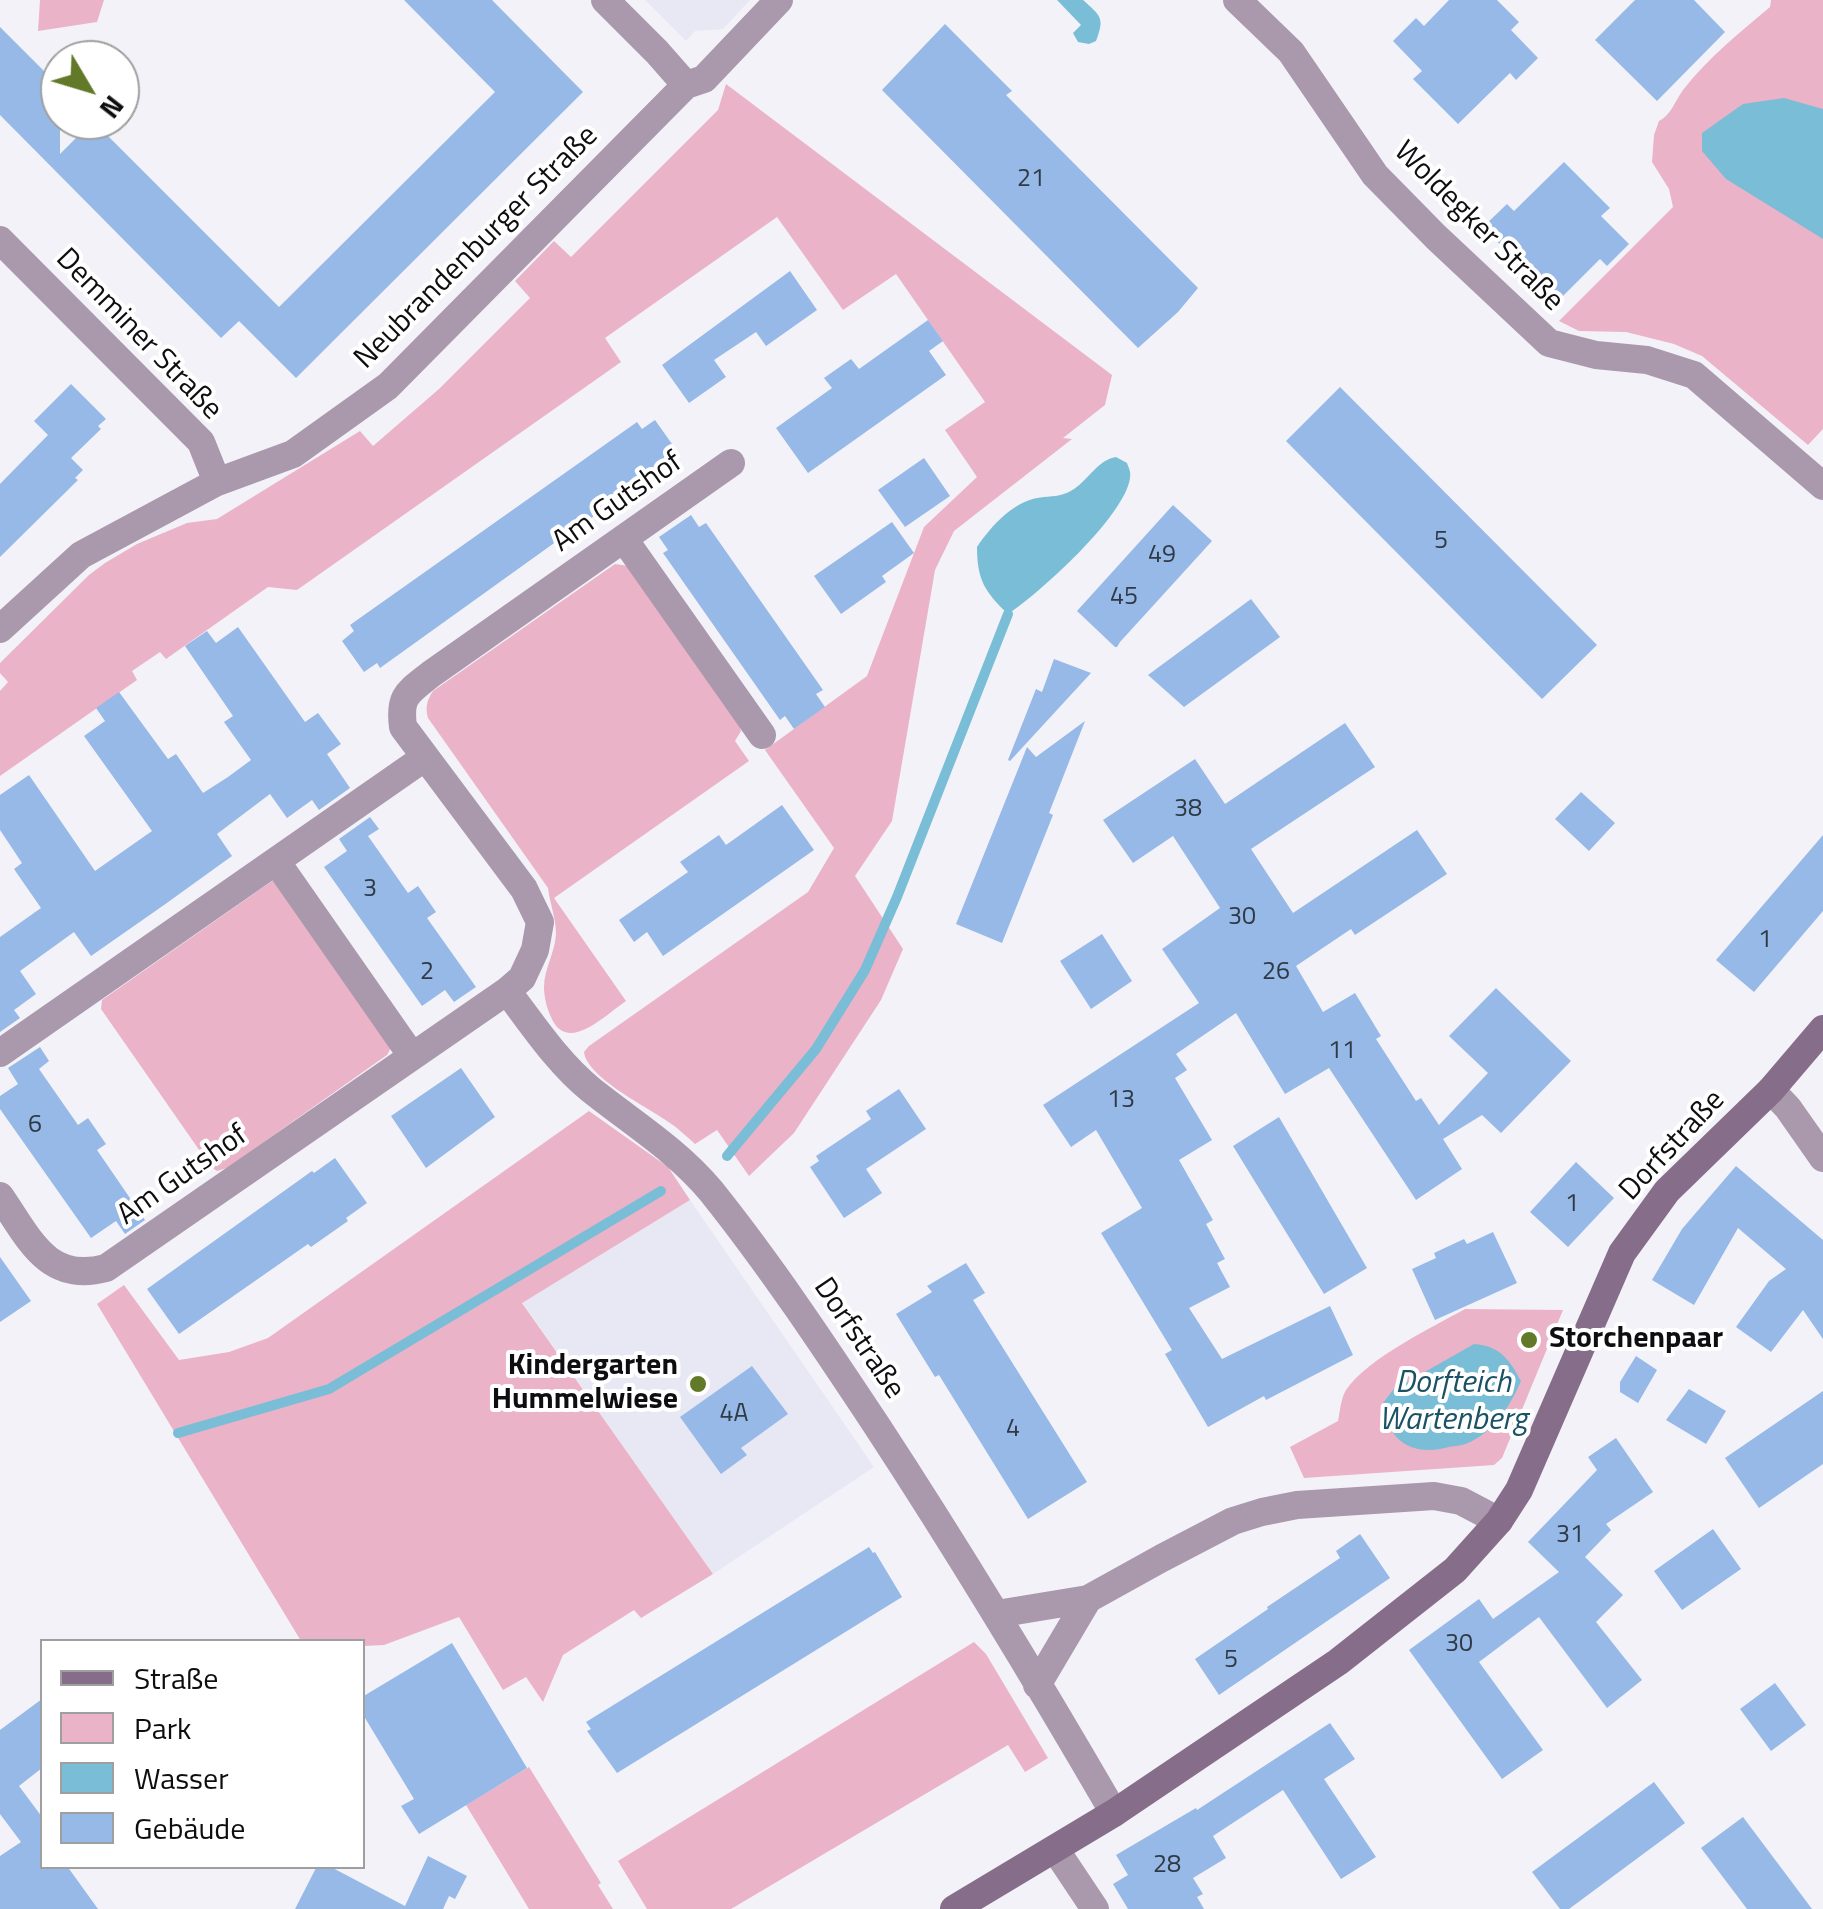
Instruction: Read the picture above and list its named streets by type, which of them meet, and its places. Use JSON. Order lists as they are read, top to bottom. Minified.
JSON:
{"streets":{"main road":["Dorfstraße"],"street":["Woldegker Straße","Neubrandenburger Straße","Demminer Straße","Am Gutshof"]},"crossings":[["Neubrandenburger Straße","Demminer Straße"],["Am Gutshof","Dorfstraße"]],"water":["Dorfteich Wartenberg"],"places":["Storchenpaar","Kindergarten Hummelwiese"],"house_numbers":["21","5","49","45","38","3","30","1","2","26","11","13","6","1","4A","4","31","30","5","28"],"legend":["Straße","Park","Wasser","Gebäude"],"north":"bottom right"}
